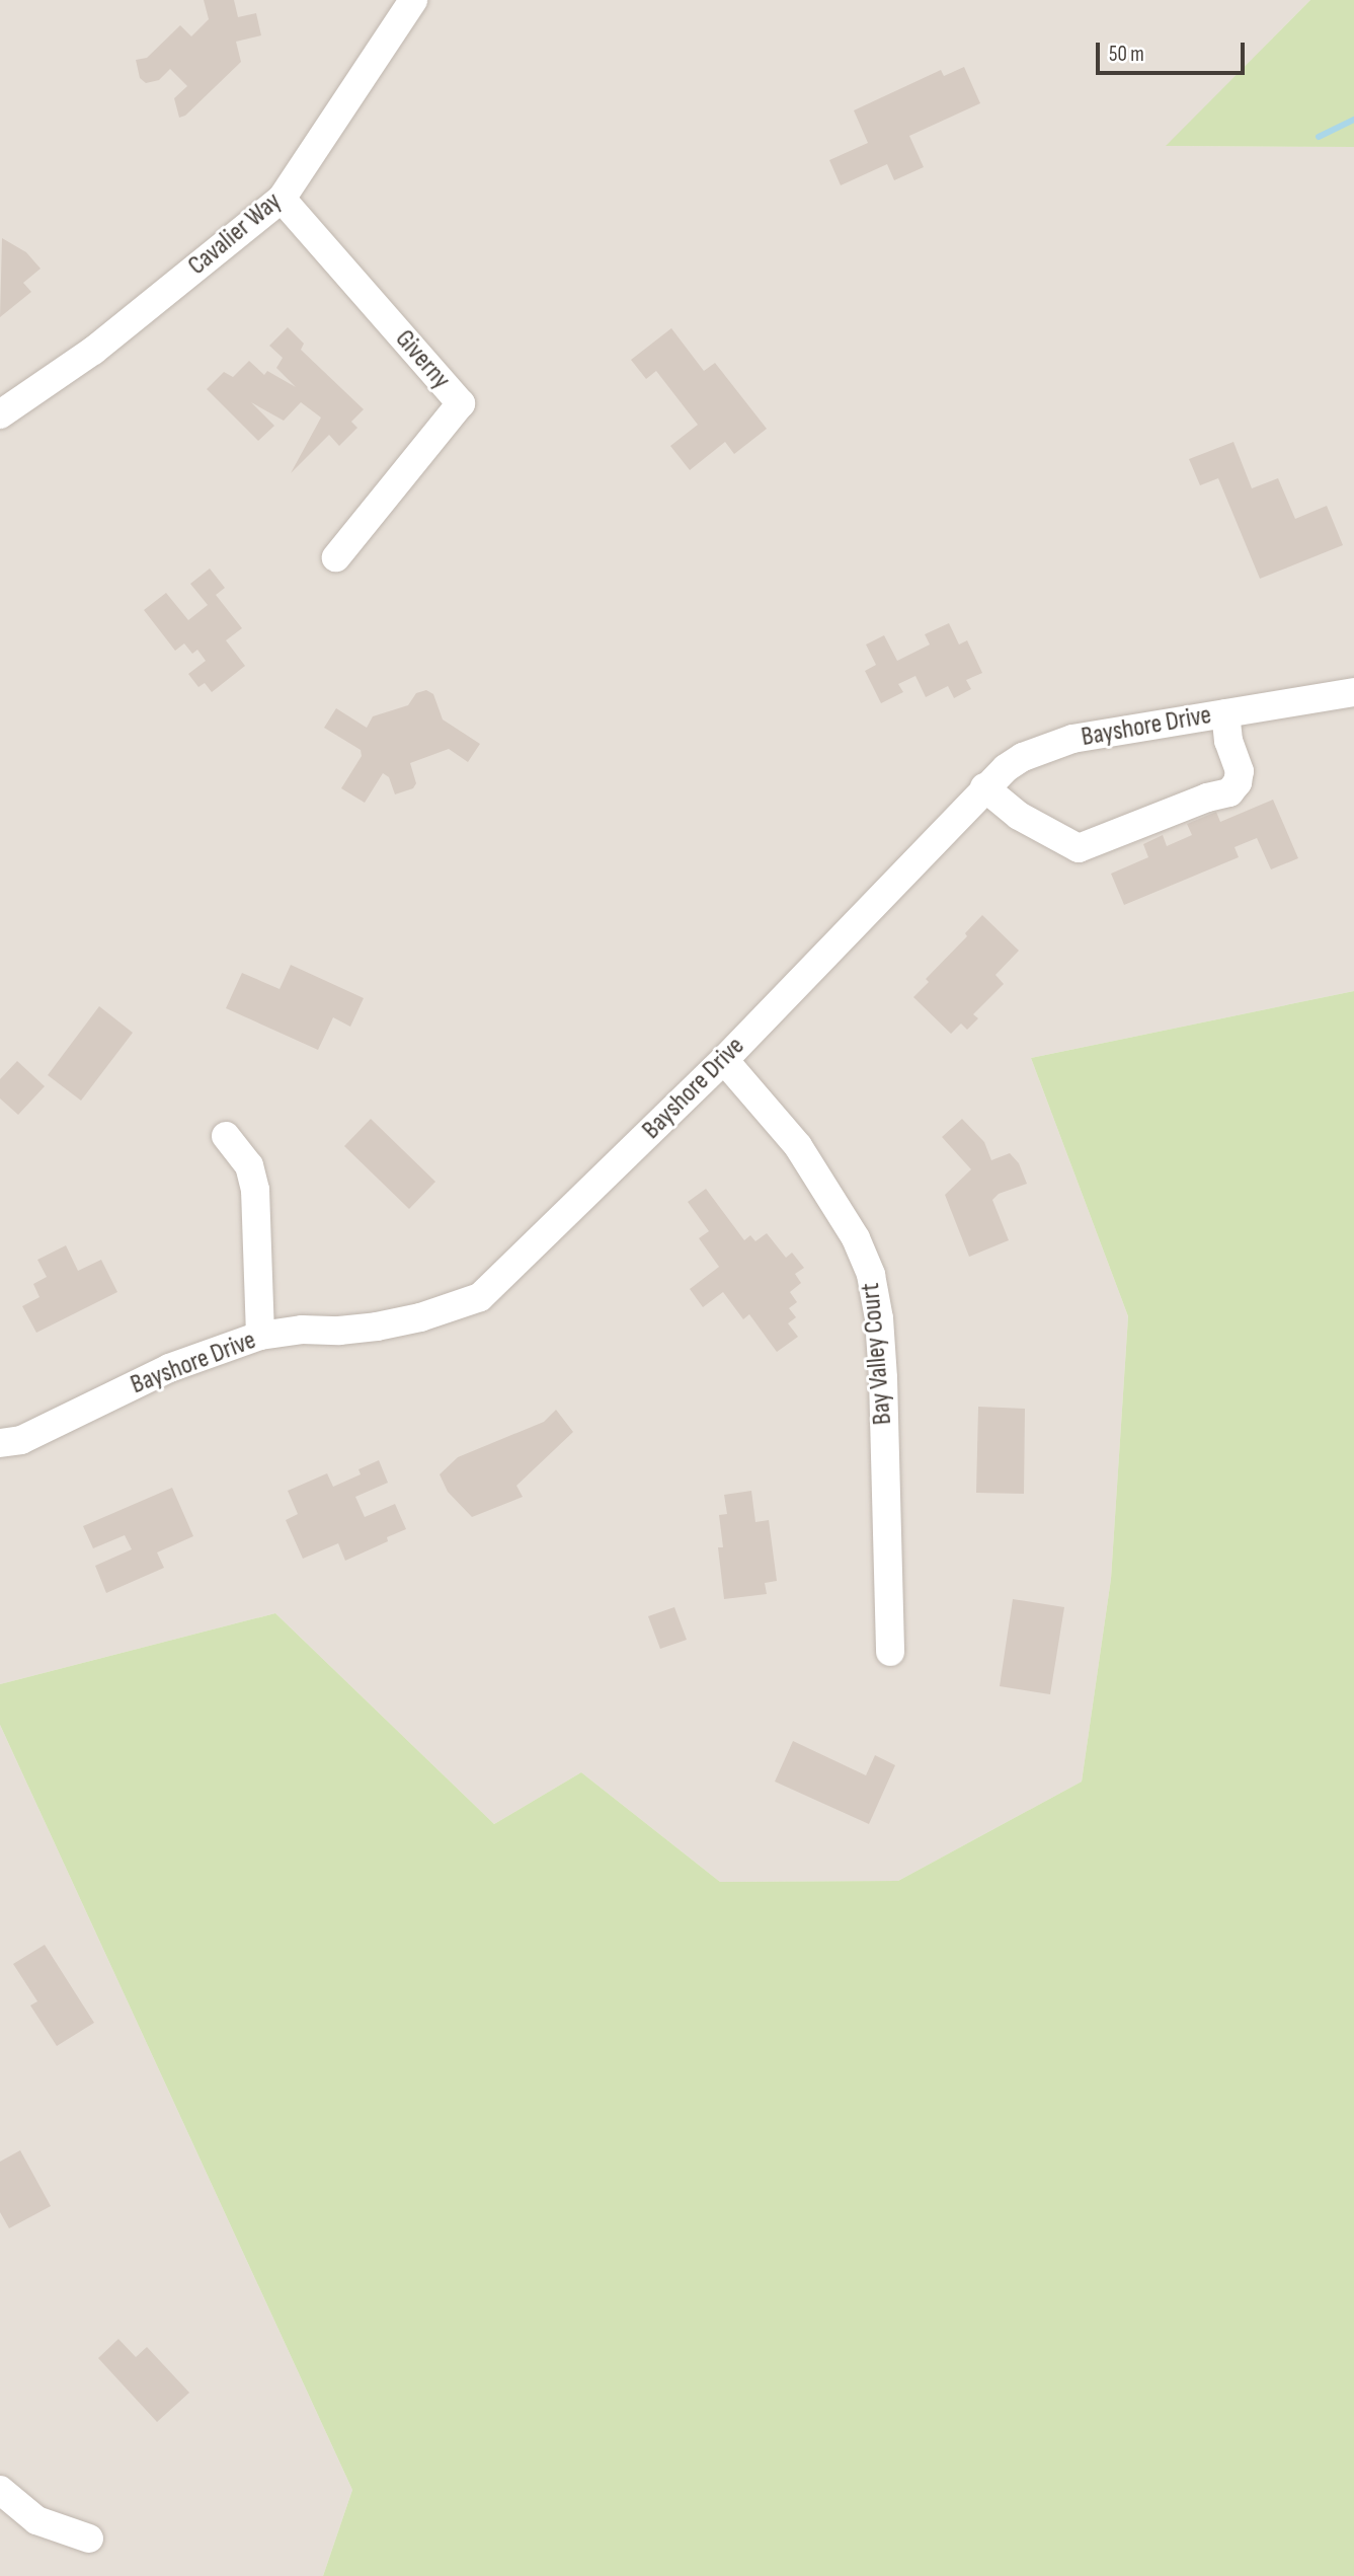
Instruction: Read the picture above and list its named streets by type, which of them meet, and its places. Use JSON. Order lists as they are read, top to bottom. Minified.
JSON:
{"streets":{"street":["Cavalier Way","Giverny","Bayshore Drive","Bay Valley Court"]},"crossings":[["Cavalier Way","Giverny"],["Bayshore Drive","Bay Valley Court"]],"scale_bar":"50 m"}
